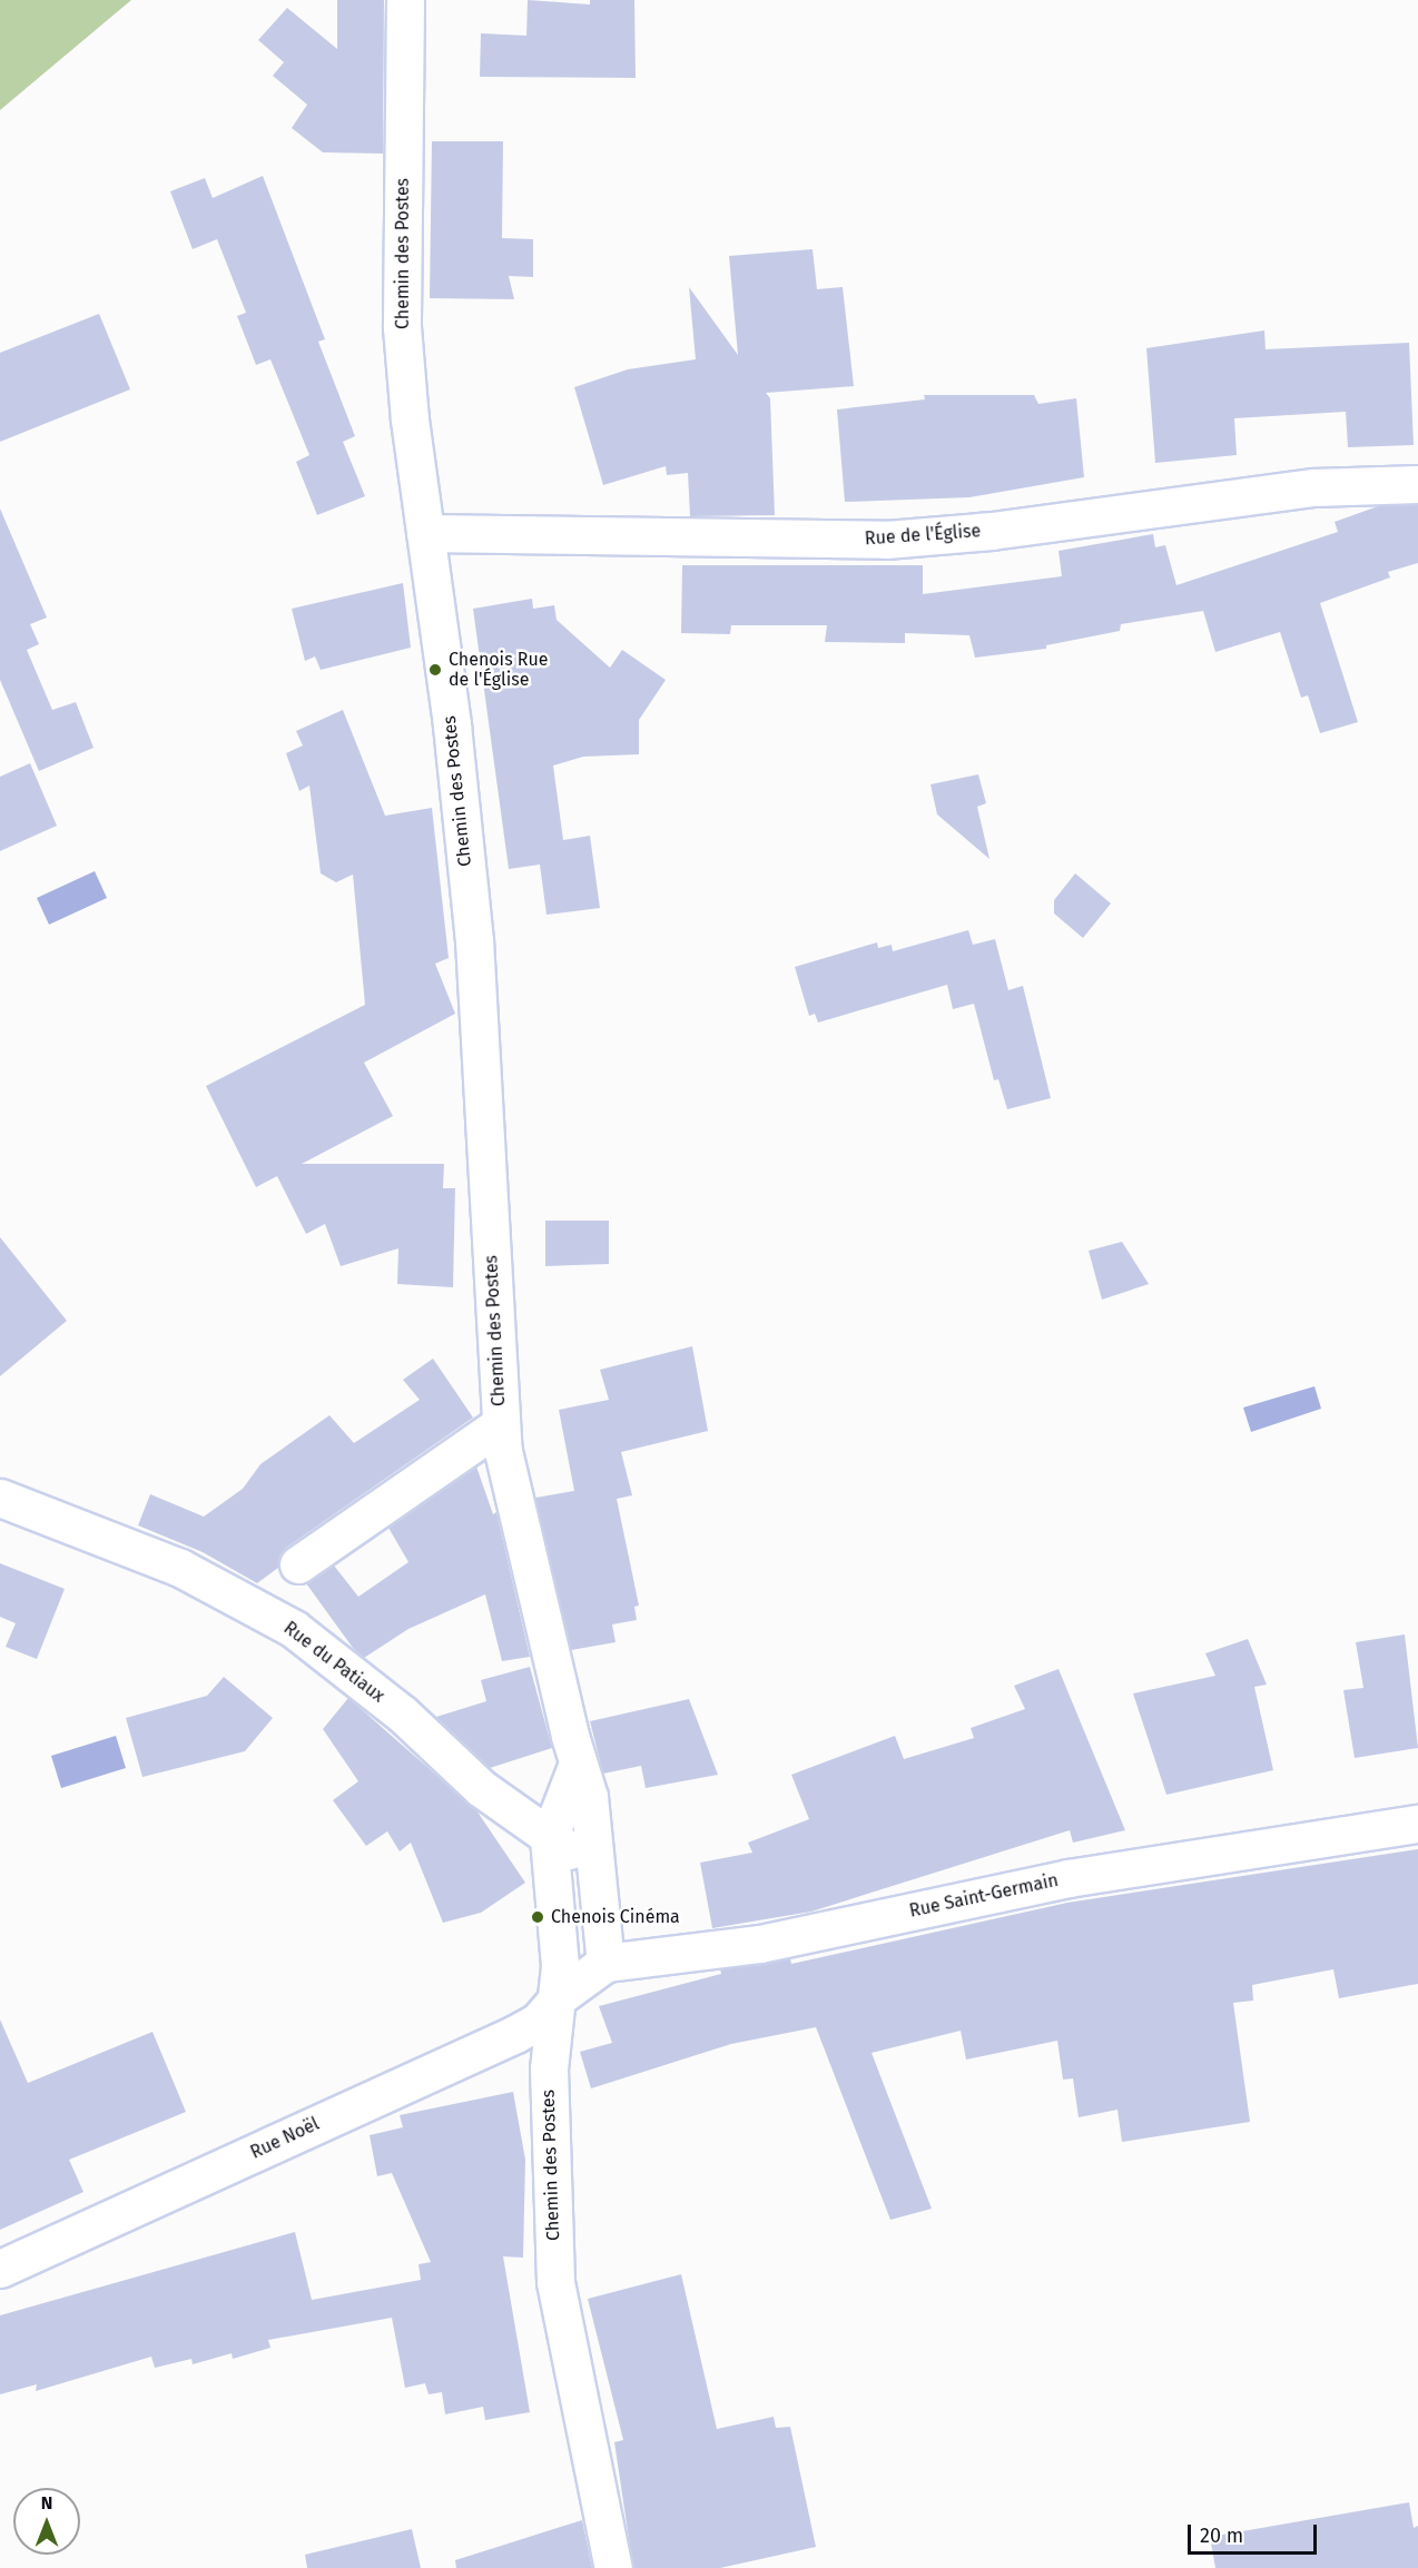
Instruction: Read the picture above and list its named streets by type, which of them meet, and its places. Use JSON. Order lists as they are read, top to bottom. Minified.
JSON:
{"streets":{"street":["Chemin des Postes","Rue de l'Église","Rue du Patiaux","Rue Saint-Germain","Rue Noël"]},"crossings":[["Chemin des Postes","Rue de l'Église"],["Chemin des Postes","Rue du Patiaux"],["Chemin des Postes","Rue Saint-Germain"],["Chemin des Postes","Rue Noël"],["Rue Saint-Germain","Rue Noël"]],"places":["Chenois Rue de l'Église","Chenois Cinéma"],"scale_bar":"20 m","north":"top"}
